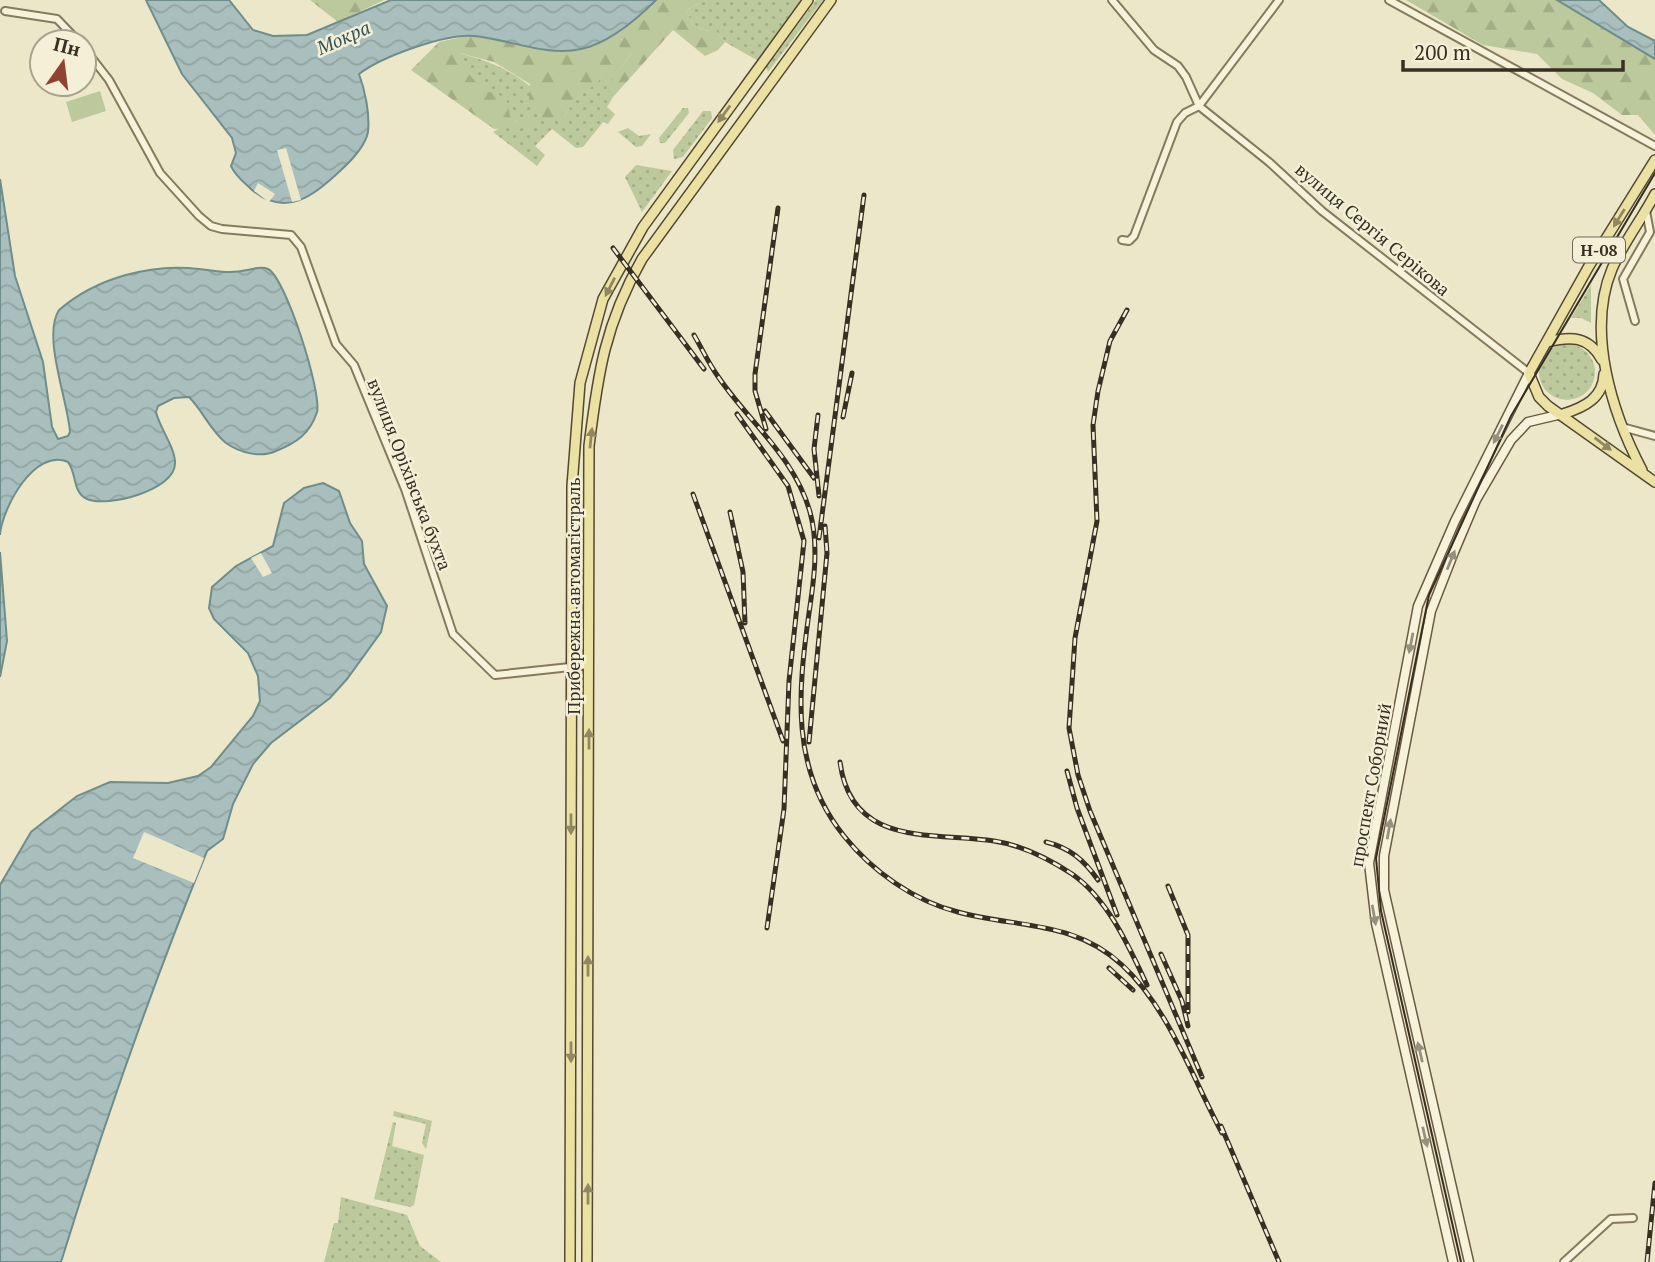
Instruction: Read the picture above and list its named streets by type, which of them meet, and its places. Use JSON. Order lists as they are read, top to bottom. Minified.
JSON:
{"streets":{"main road":["Н-08","Прибережна автомагістраль","проспект Соборний"],"street":["вулиця Сергія Серікова","вулиця Оріхівська бухта"]},"crossings":[["вулиця Сергія Серікова","Н-08"],["вулиця Сергія Серікова","проспект Соборний"],["Н-08","проспект Соборний"],["вулиця Оріхівська бухта","Прибережна автомагістраль"]],"water":["Мокра"],"scale_bar":"200 m","north":"top"}
